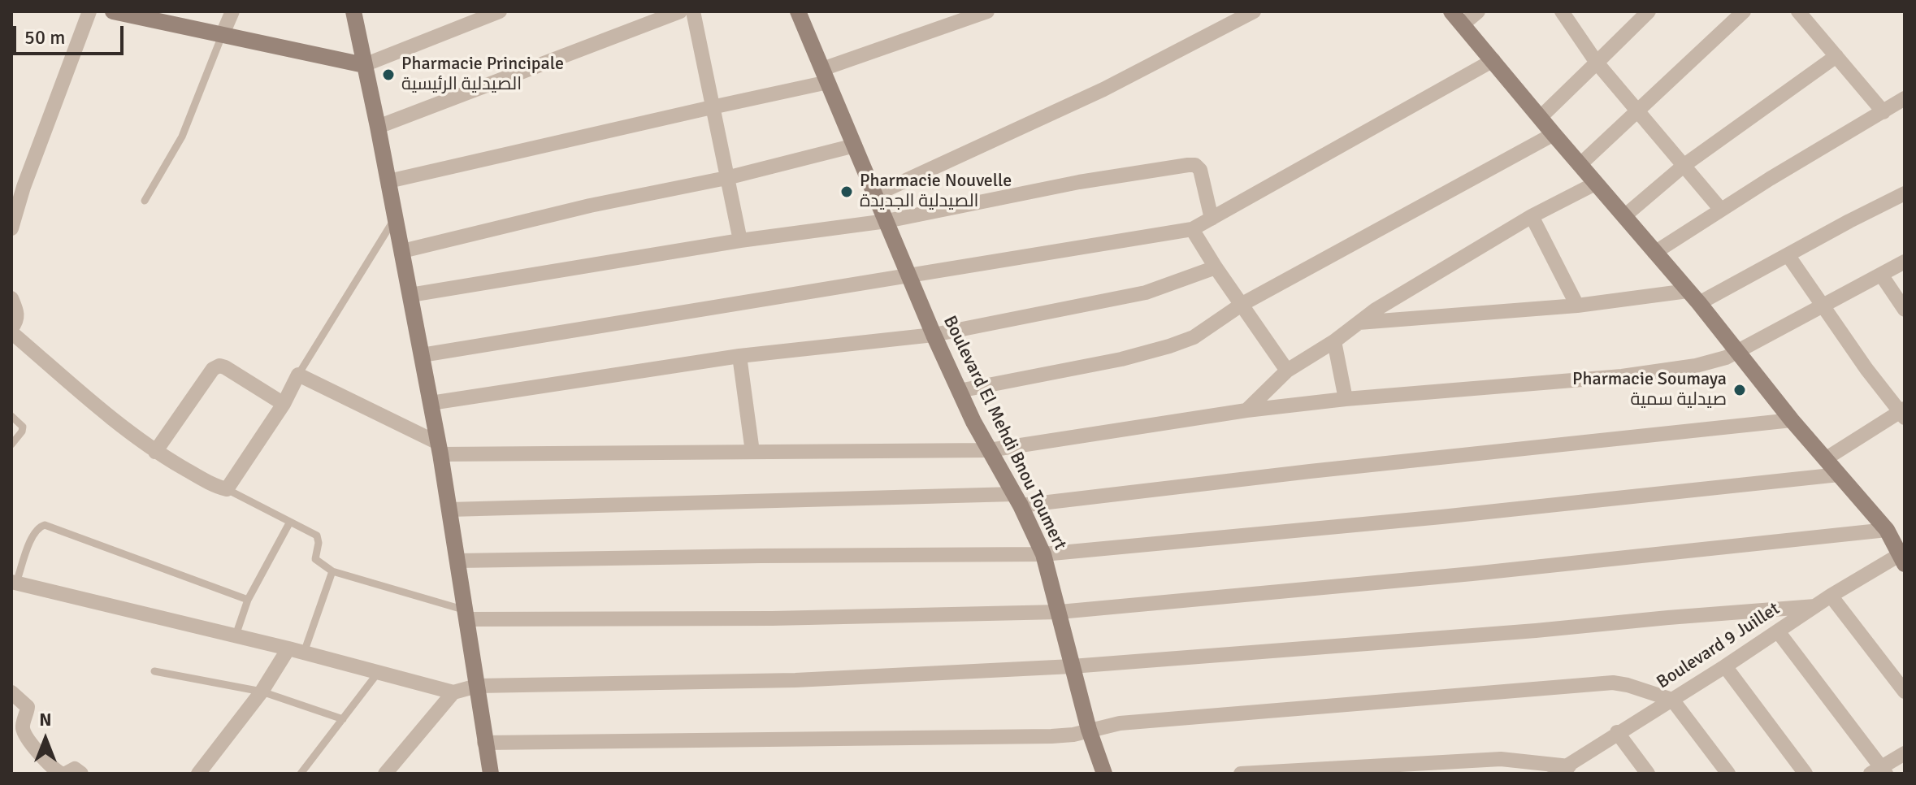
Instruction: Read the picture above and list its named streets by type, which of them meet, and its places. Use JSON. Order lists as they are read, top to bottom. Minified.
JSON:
{"streets":{"street":["Boulevard El Mehdi Bnou Toumert","Boulevard 9 Juillet"]},"places":["Pharmacie Principale الصيدلية الرئيسية","Pharmacie Nouvelle الصيدلية الجديدة","Pharmacie Soumaya صيدلية سمية"],"scale_bar":"50 m","north":"top"}
